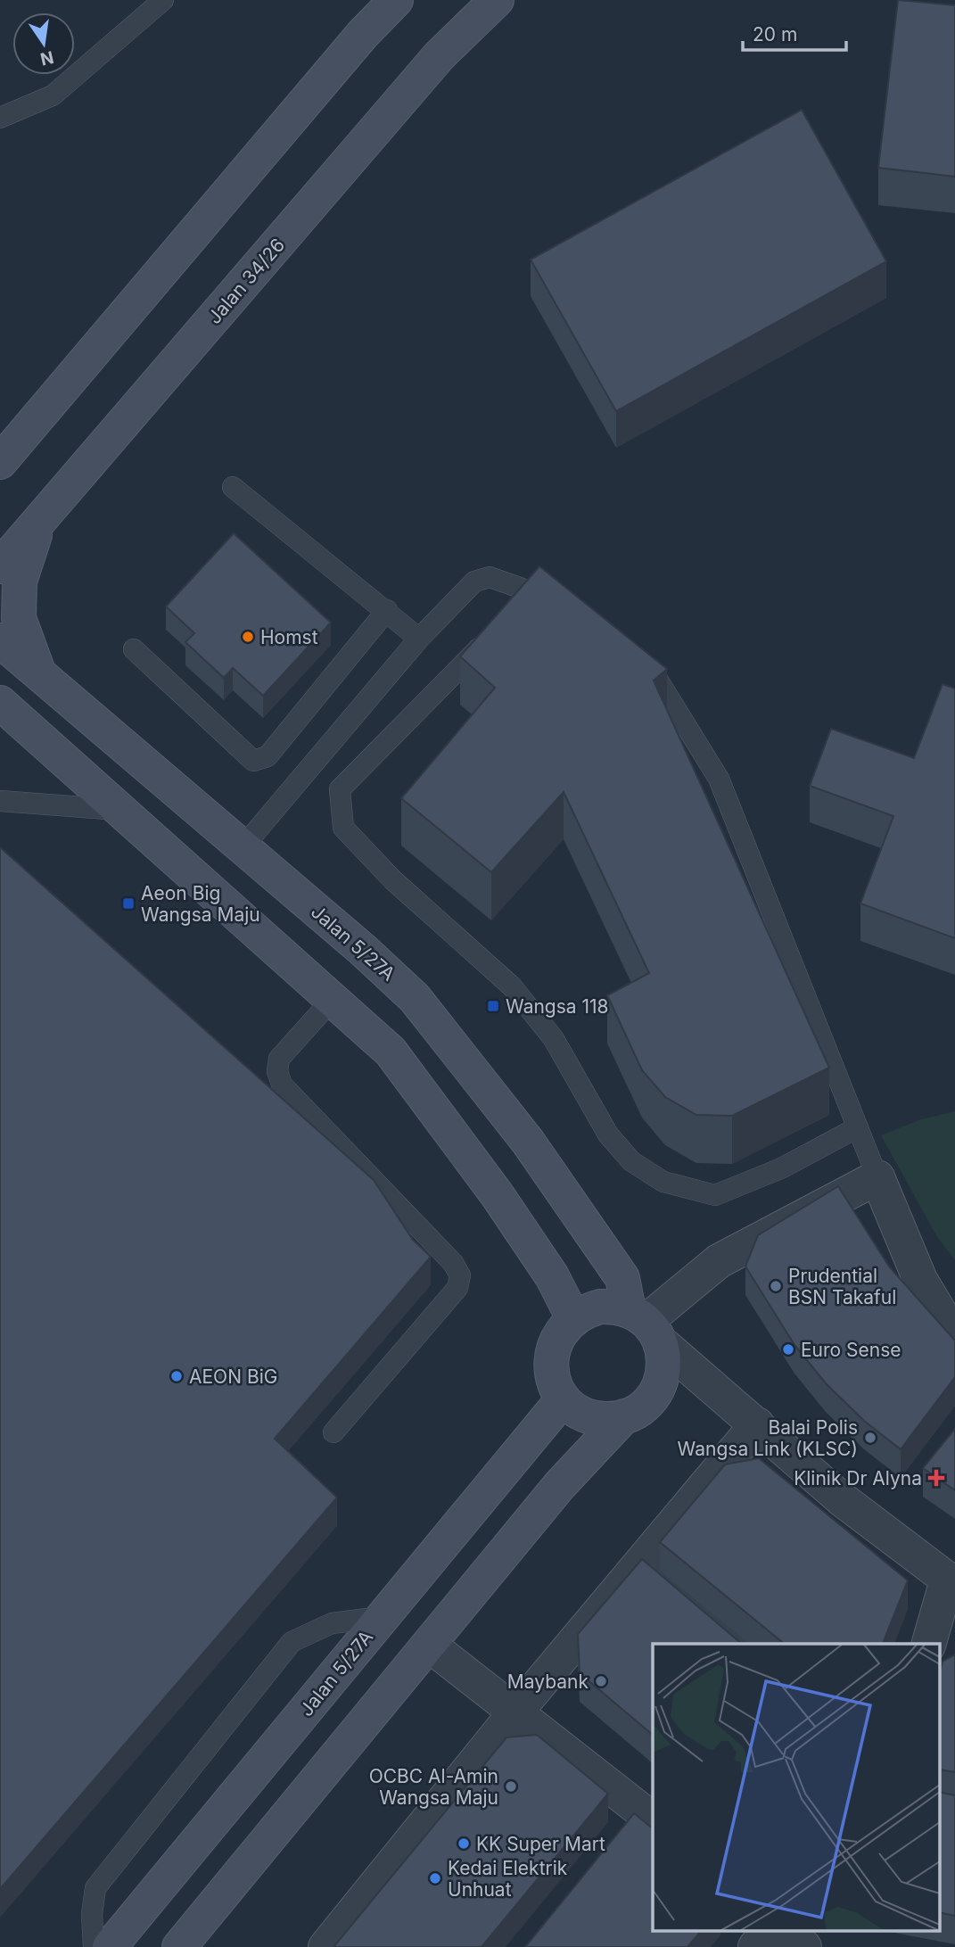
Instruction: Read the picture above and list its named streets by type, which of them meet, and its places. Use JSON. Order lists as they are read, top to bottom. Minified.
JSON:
{"streets":{"street":["Jalan 34/26","Jalan 5/27A"]},"places":{"other":["Homst","Prudential BSN Takaful","Euro Sense","AEON BiG","Balai Polis Wangsa Link (KLSC)","Maybank","OCBC Al-Amin Wangsa Maju","KK Super Mart","Kedai Elektrik Unhuat"],"transit":["Aeon Big Wangsa Maju","Wangsa 118"],"health":["Klinik Dr Alyna"]},"scale_bar":"20 m","north":"bottom"}
